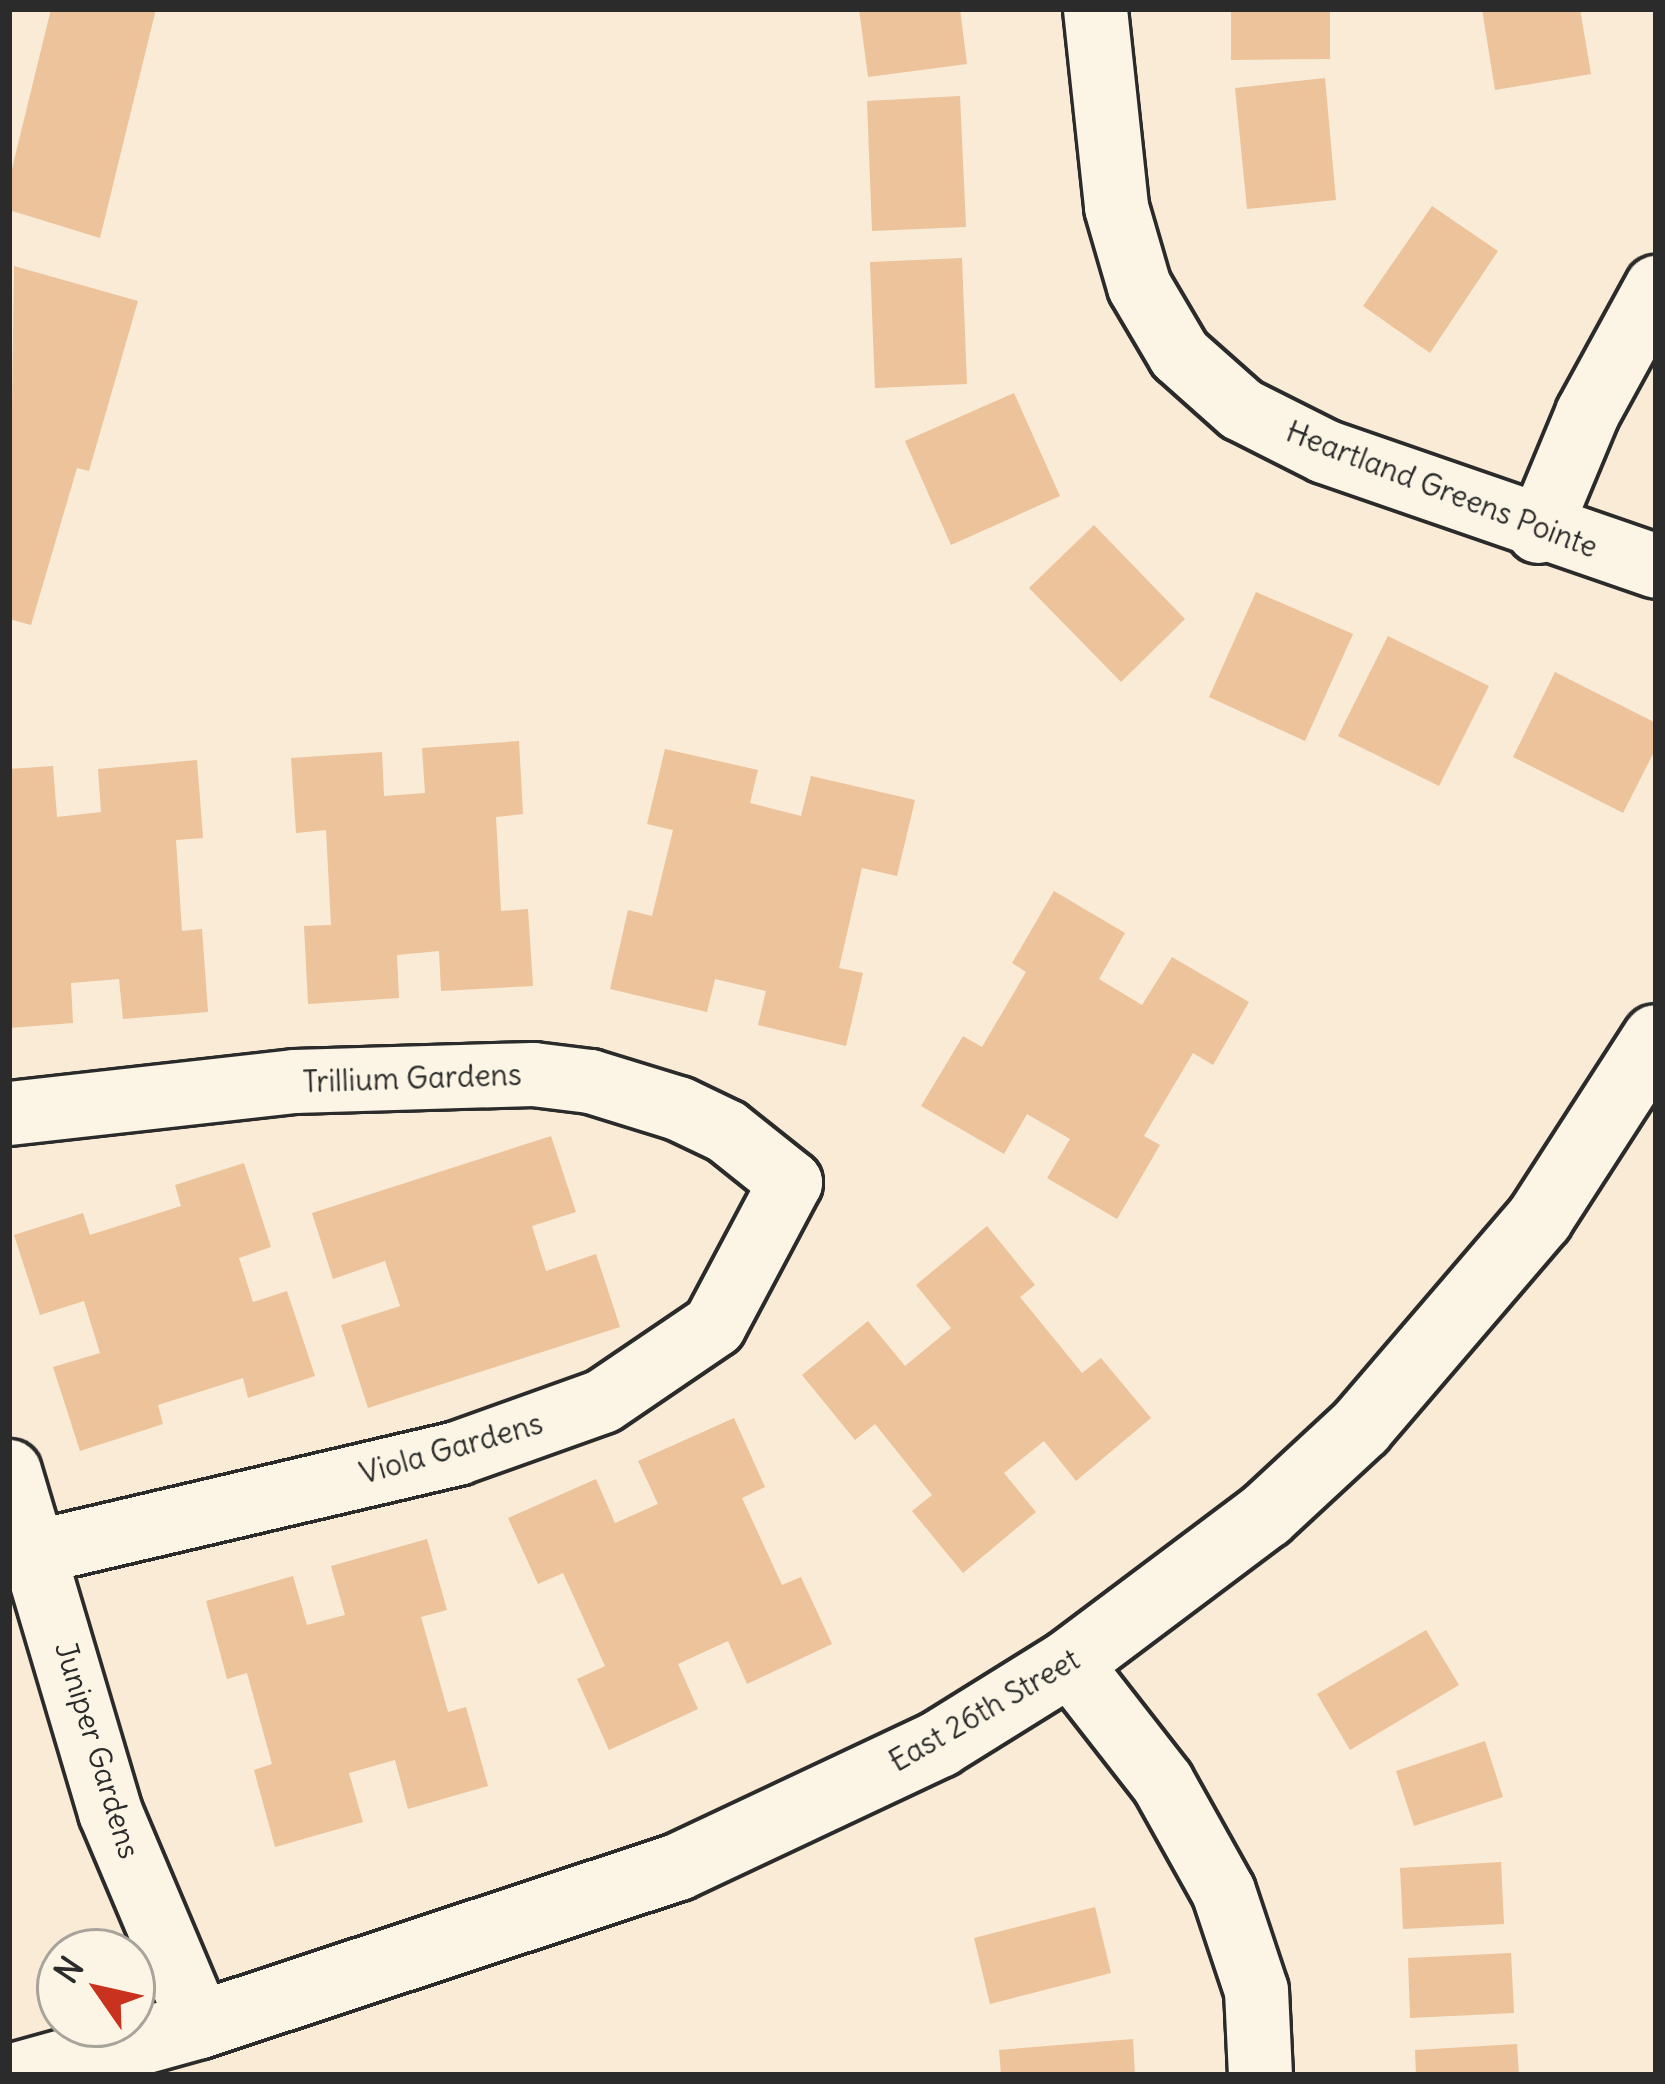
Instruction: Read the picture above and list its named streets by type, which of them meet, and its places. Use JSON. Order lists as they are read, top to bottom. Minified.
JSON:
{"streets":{"street":["Heartland Greens Pointe","Trillium Gardens","Viola Gardens","East 26th Street","Juniper Gardens"]},"crossings":[["Trillium Gardens","Viola Gardens"],["Viola Gardens","Juniper Gardens"],["East 26th Street","Juniper Gardens"]],"north":"top left"}
